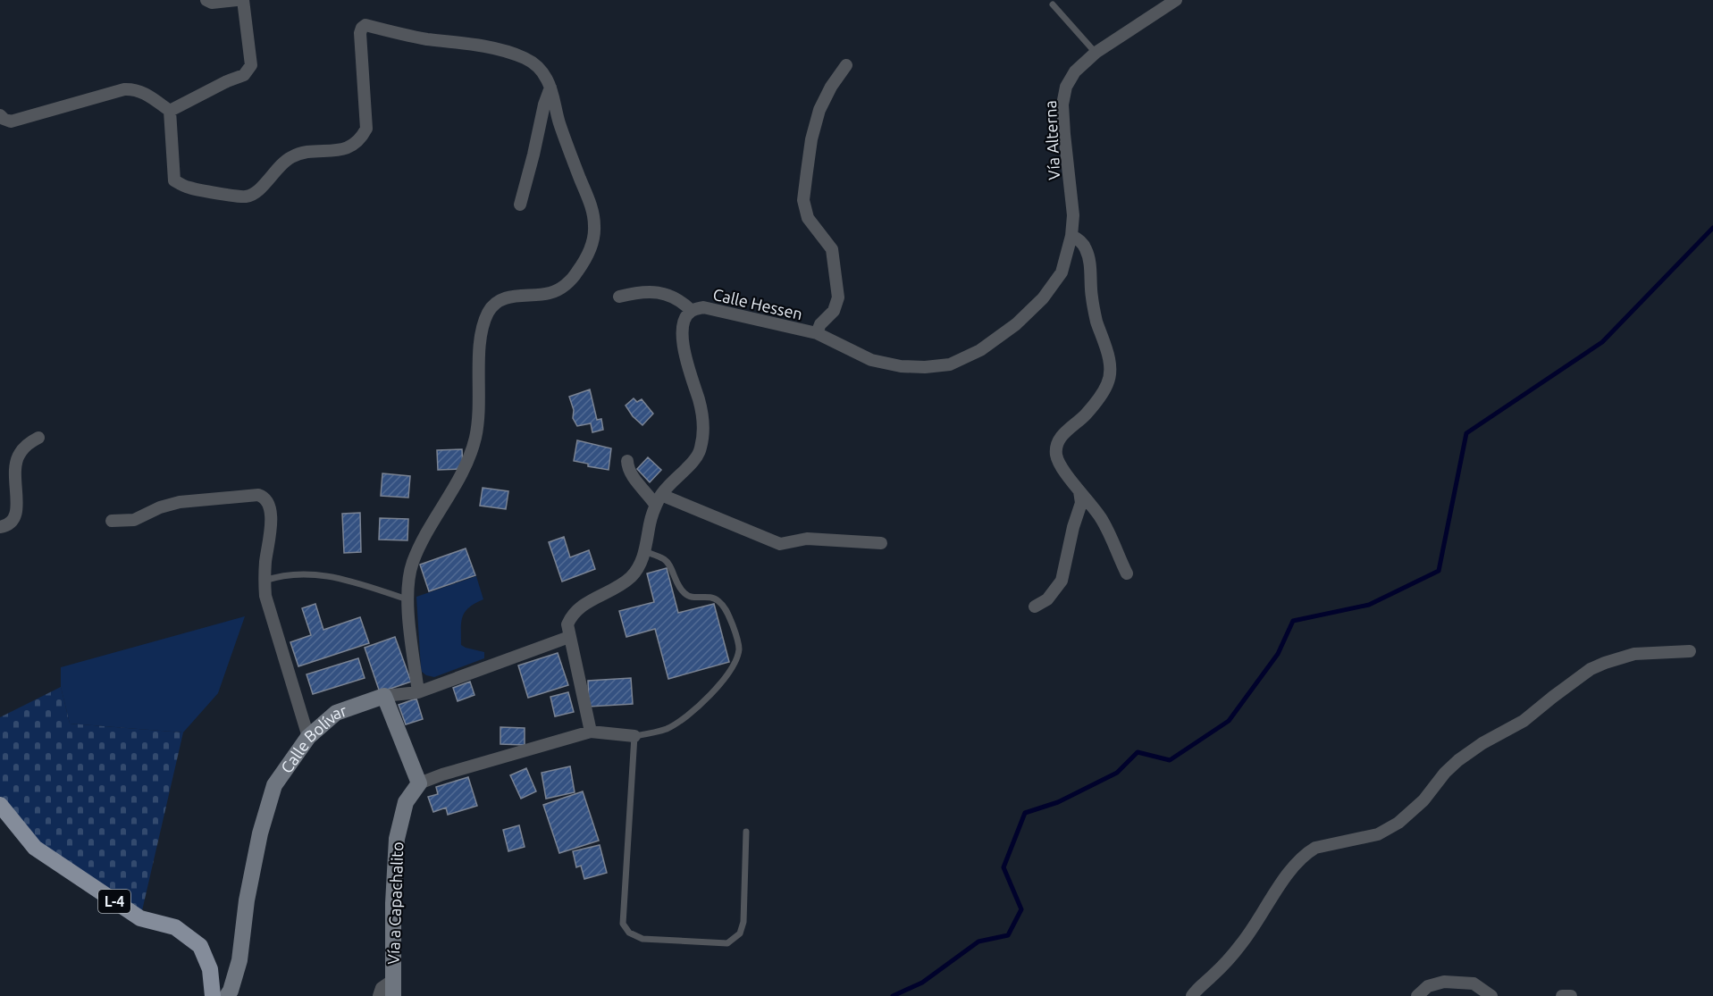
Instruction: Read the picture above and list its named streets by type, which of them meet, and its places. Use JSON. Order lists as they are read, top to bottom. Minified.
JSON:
{"streets":{"main road":["L-4"],"street":["Vía Alterna","Calle Hessen","Calle Bolívar","Vía a Capachalito"]},"crossings":[["Vía Alterna","Calle Hessen"],["Calle Hessen","Calle Bolívar"]]}
